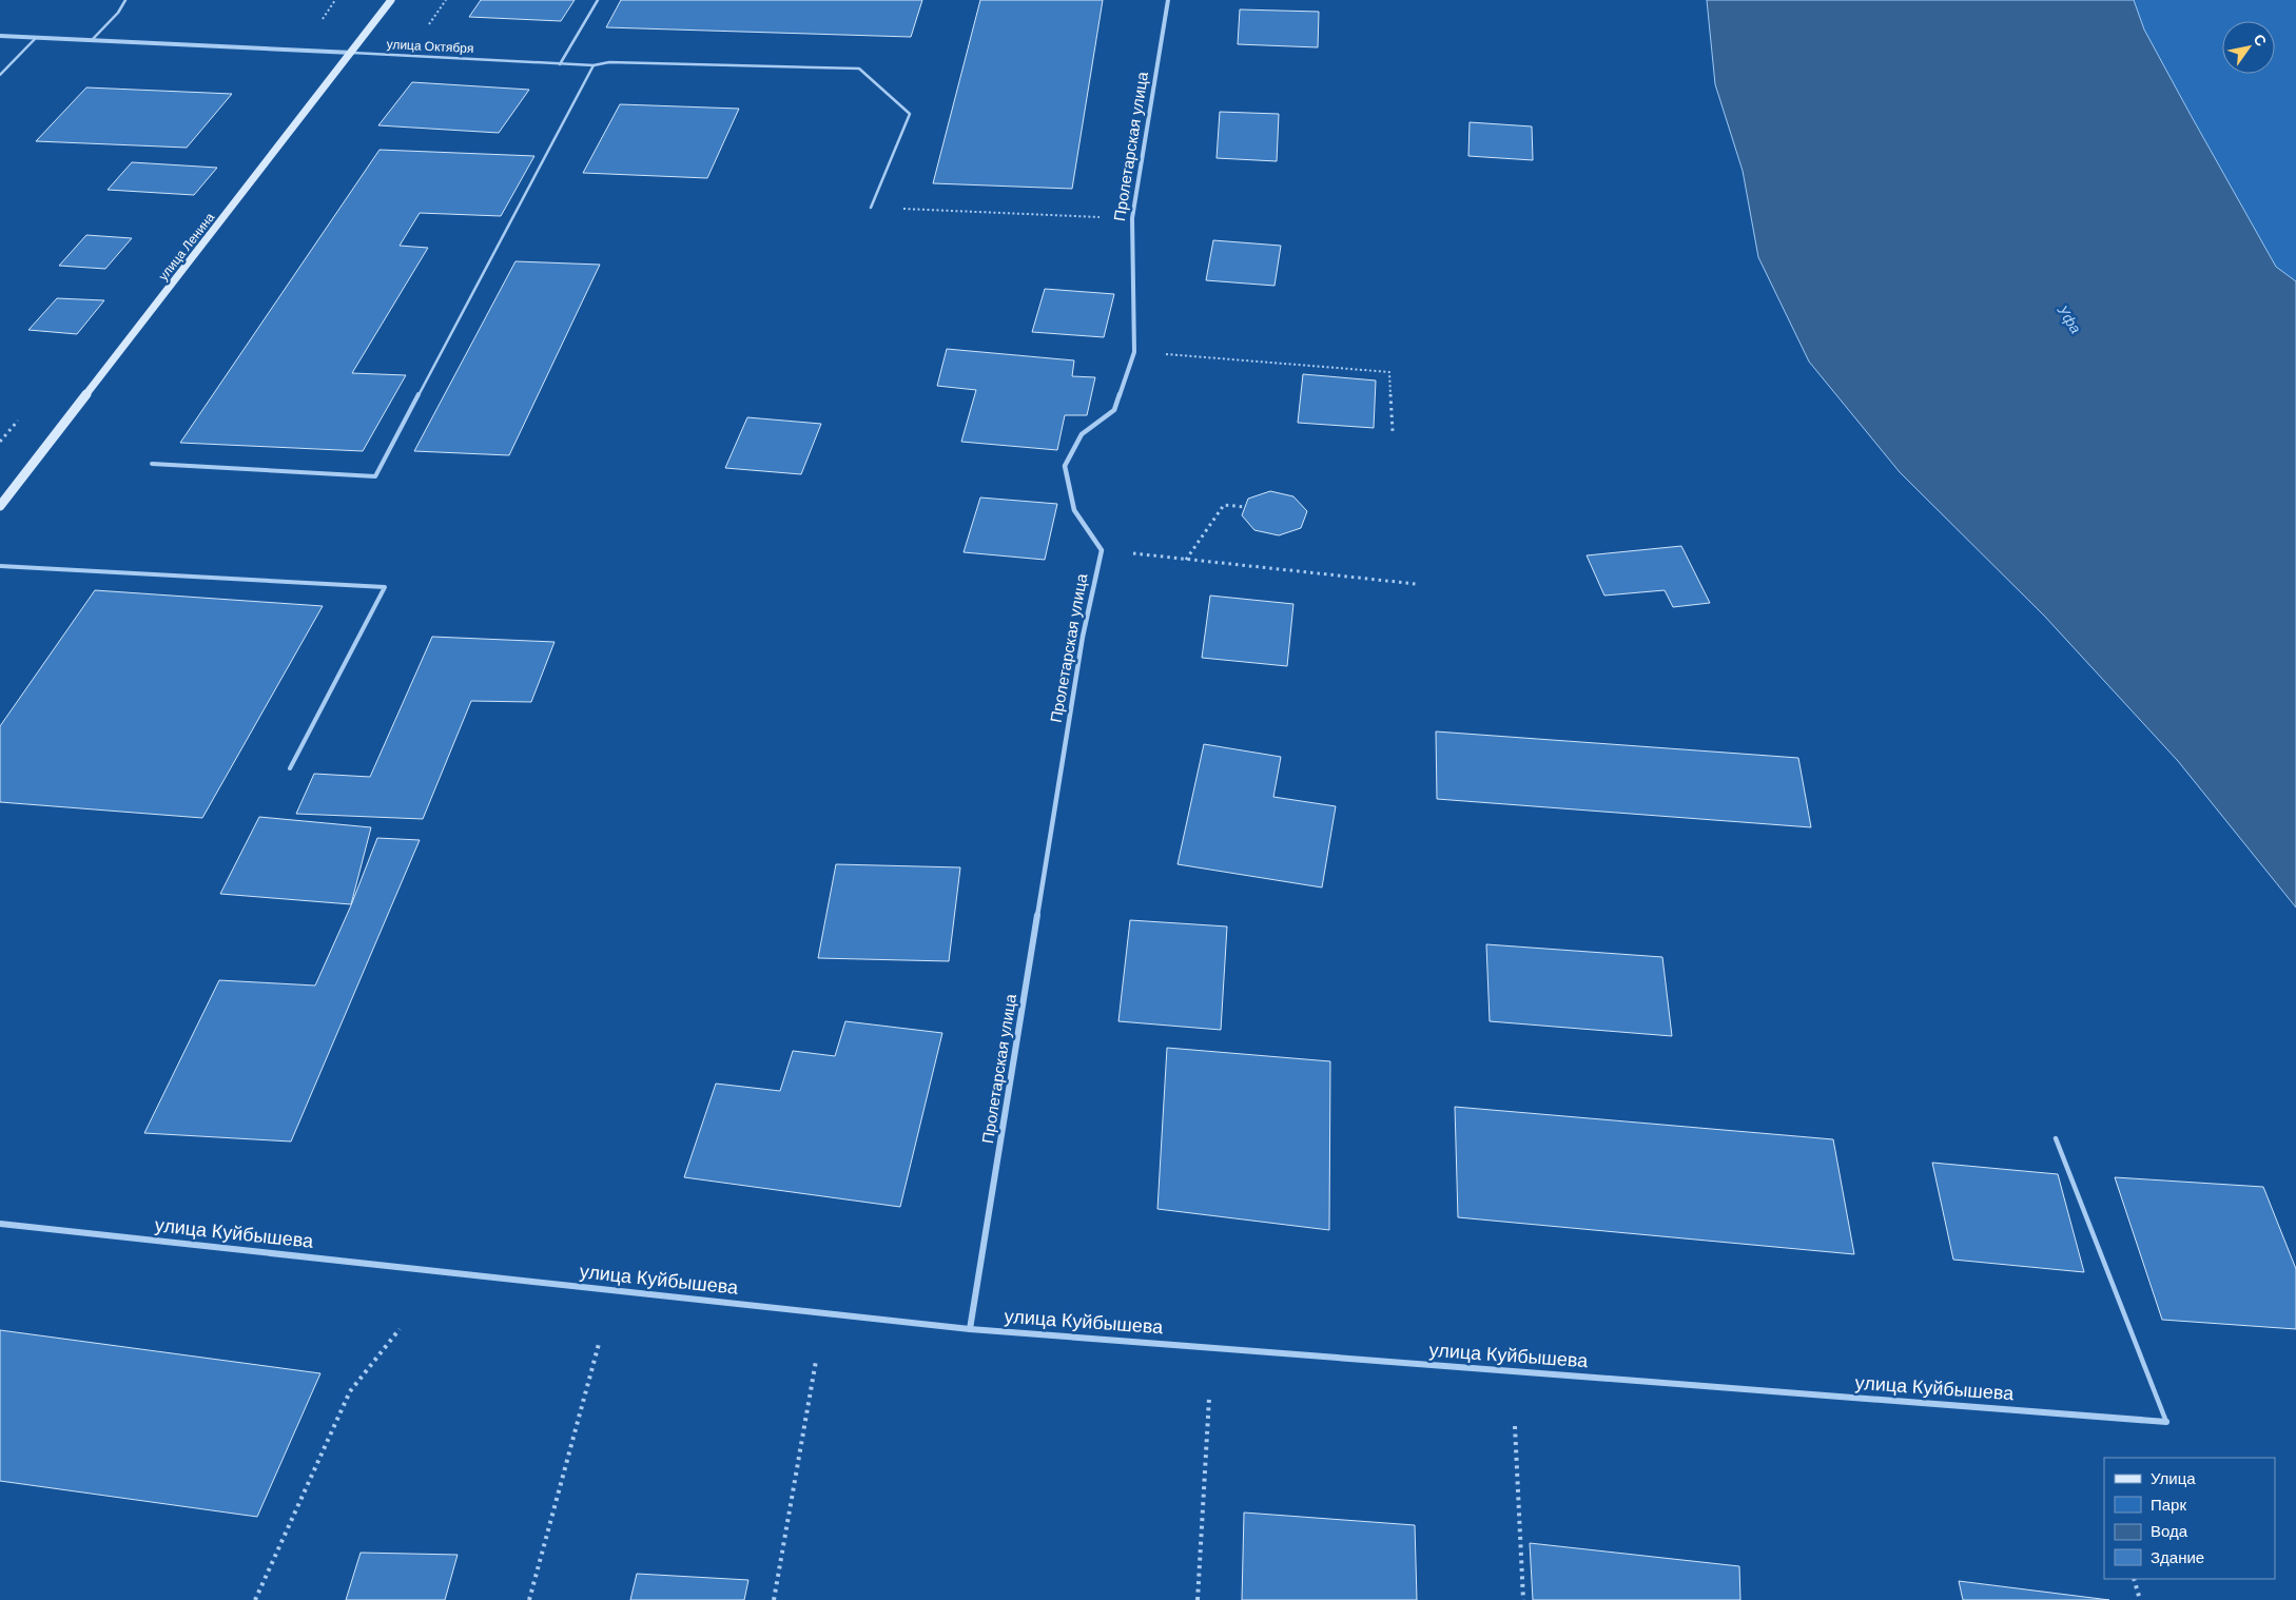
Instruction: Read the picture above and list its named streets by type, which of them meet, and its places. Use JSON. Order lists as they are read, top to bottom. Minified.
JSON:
{"streets":{"main road":["улица Ленина"],"street":["улица Октября","Пролетарская улица","улица Куйбышева"]},"crossings":[["улица Октября","улица Ленина"],["Пролетарская улица","улица Куйбышева"]],"water":["Уфа"],"legend":["Улица","Парк","Вода","Здание"],"north":"top right"}
